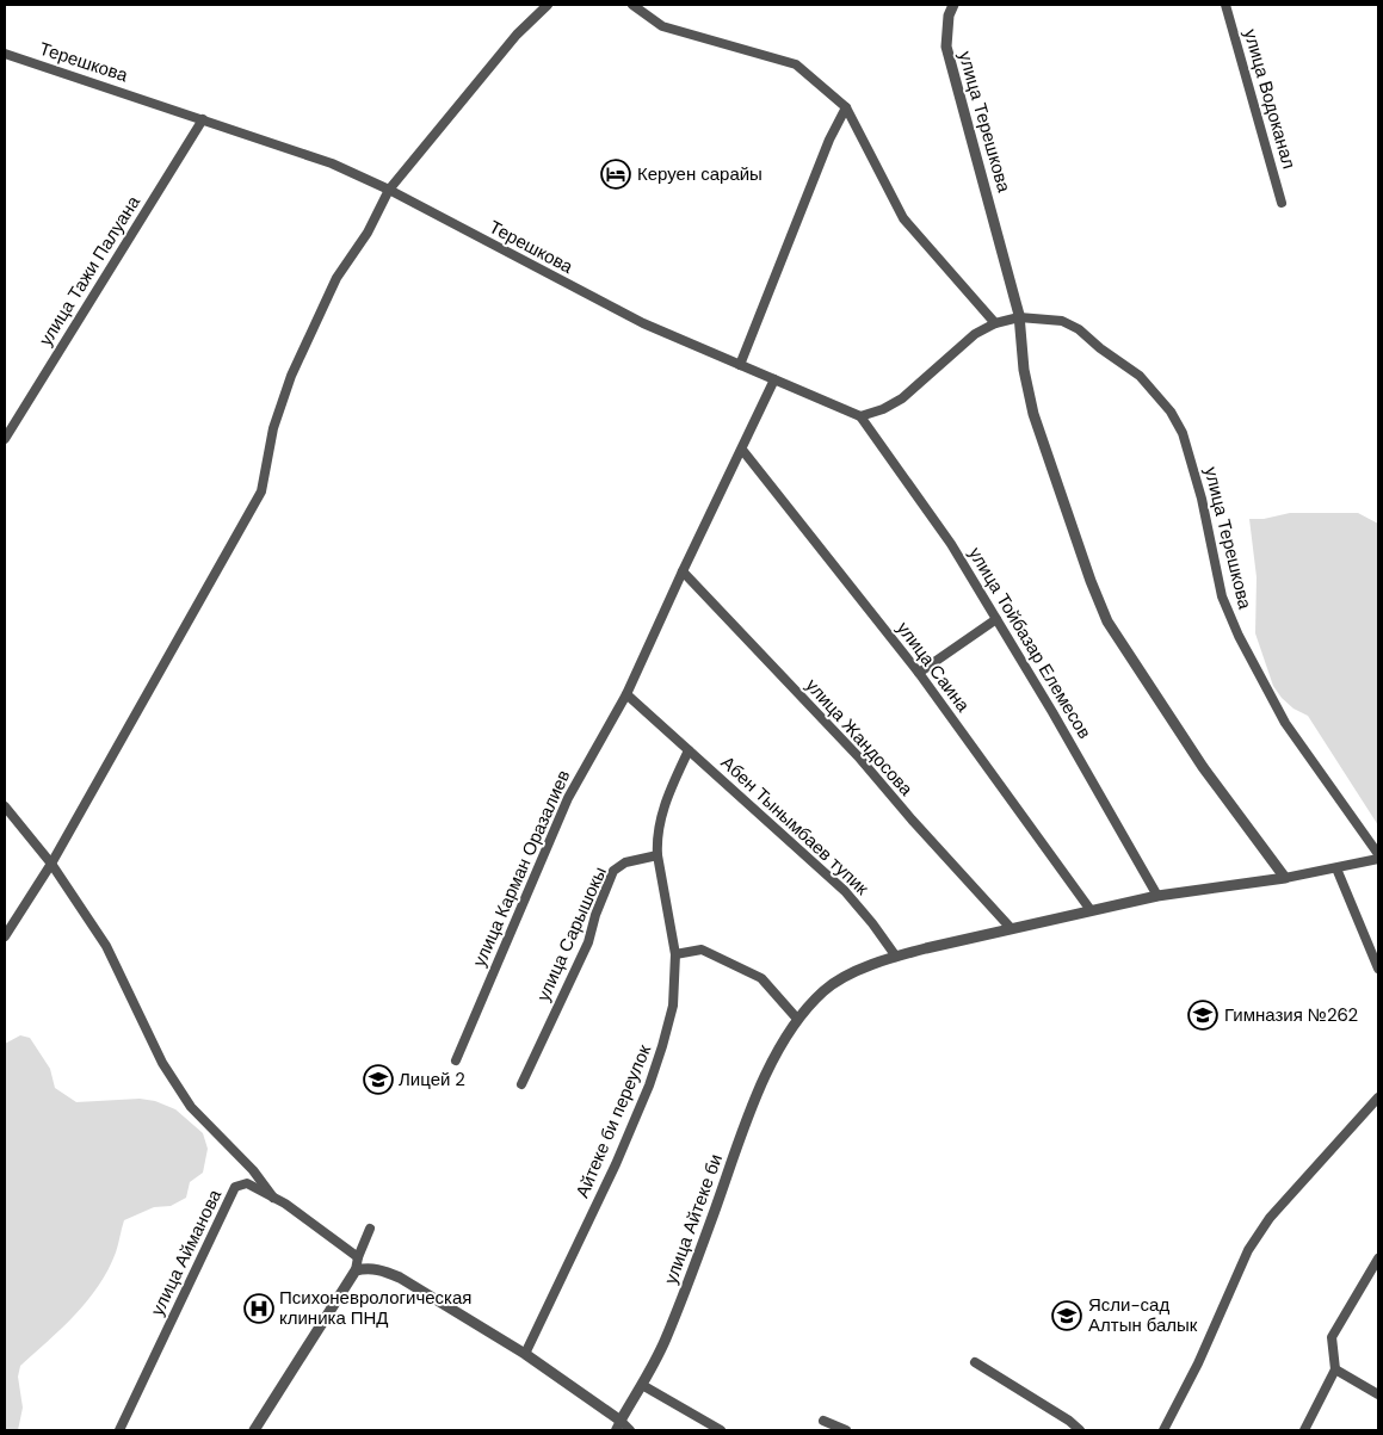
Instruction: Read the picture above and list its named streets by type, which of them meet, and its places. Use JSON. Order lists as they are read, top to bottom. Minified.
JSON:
{"streets":{"street":["Терешкова","улица Водоканал","улица Терешкова","улица Тажи Палуана","улица Тойбазар Елемесов","улица Саина","улица Жандосова","Абен Тынымбаев тупик","улица Карман Оразалиев","улица Сарышокы","Айтеке би переулок","улица Айтеке би","улица Айманова"]},"crossings":[["Терешкова","улица Тажи Палуана"],["Терешкова","улица Тойбазар Елемесов"],["Терешкова","улица Карман Оразалиев"],["улица Терешкова","улица Айтеке би"],["улица Тойбазар Елемесов","улица Айтеке би"],["улица Саина","улица Карман Оразалиев"],["улица Саина","улица Айтеке би"],["улица Жандосова","улица Карман Оразалиев"],["улица Жандосова","улица Айтеке би"],["Абен Тынымбаев тупик","улица Карман Оразалиев"],["Абен Тынымбаев тупик","Айтеке би переулок"],["Абен Тынымбаев тупик","улица Айтеке би"],["улица Сарышокы","Айтеке би переулок"]],"places":{"hotel":["Керуен сарайы"],"school or university":["Гимназия №262","Лицей 2","Ясли-сад Алтын балык"],"hospital":["Психоневрологическая клиника ПНД"]}}
